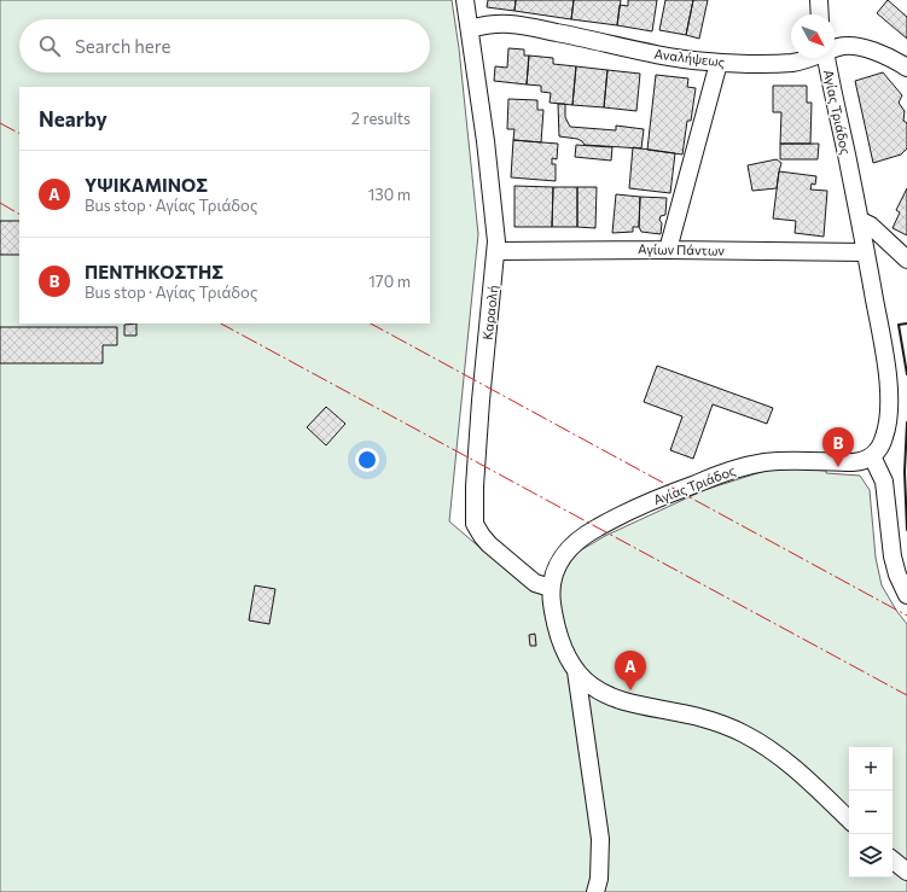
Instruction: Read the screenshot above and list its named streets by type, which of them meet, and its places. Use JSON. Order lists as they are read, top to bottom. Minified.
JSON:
{"streets":{"street":["Αναλήψεως","Αγίας Τριάδος","Αγίων Πάντων","Καραολή"]},"crossings":[["Αναλήψεως","Καραολή"],["Αγίας Τριάδος","Αγίων Πάντων"],["Αγίας Τριάδος","Καραολή"],["Αγίων Πάντων","Καραολή"]],"north":"bottom right","page":{"search":"Search here","heading":["Nearby","2 results"],"list":[{"mark":"A","name":"ΥΨΙΚΑΜΙΝΟΣ","note":"Bus stop · Αγίας Τριάδος","value":"130 m"},{"mark":"B","name":"ΠΕΝΤΗΚΟΣΤΗΣ","note":"Bus stop · Αγίας Τριάδος","value":"170 m"}],"pins":["B","A"],"map_buttons":["+","−"]}}
